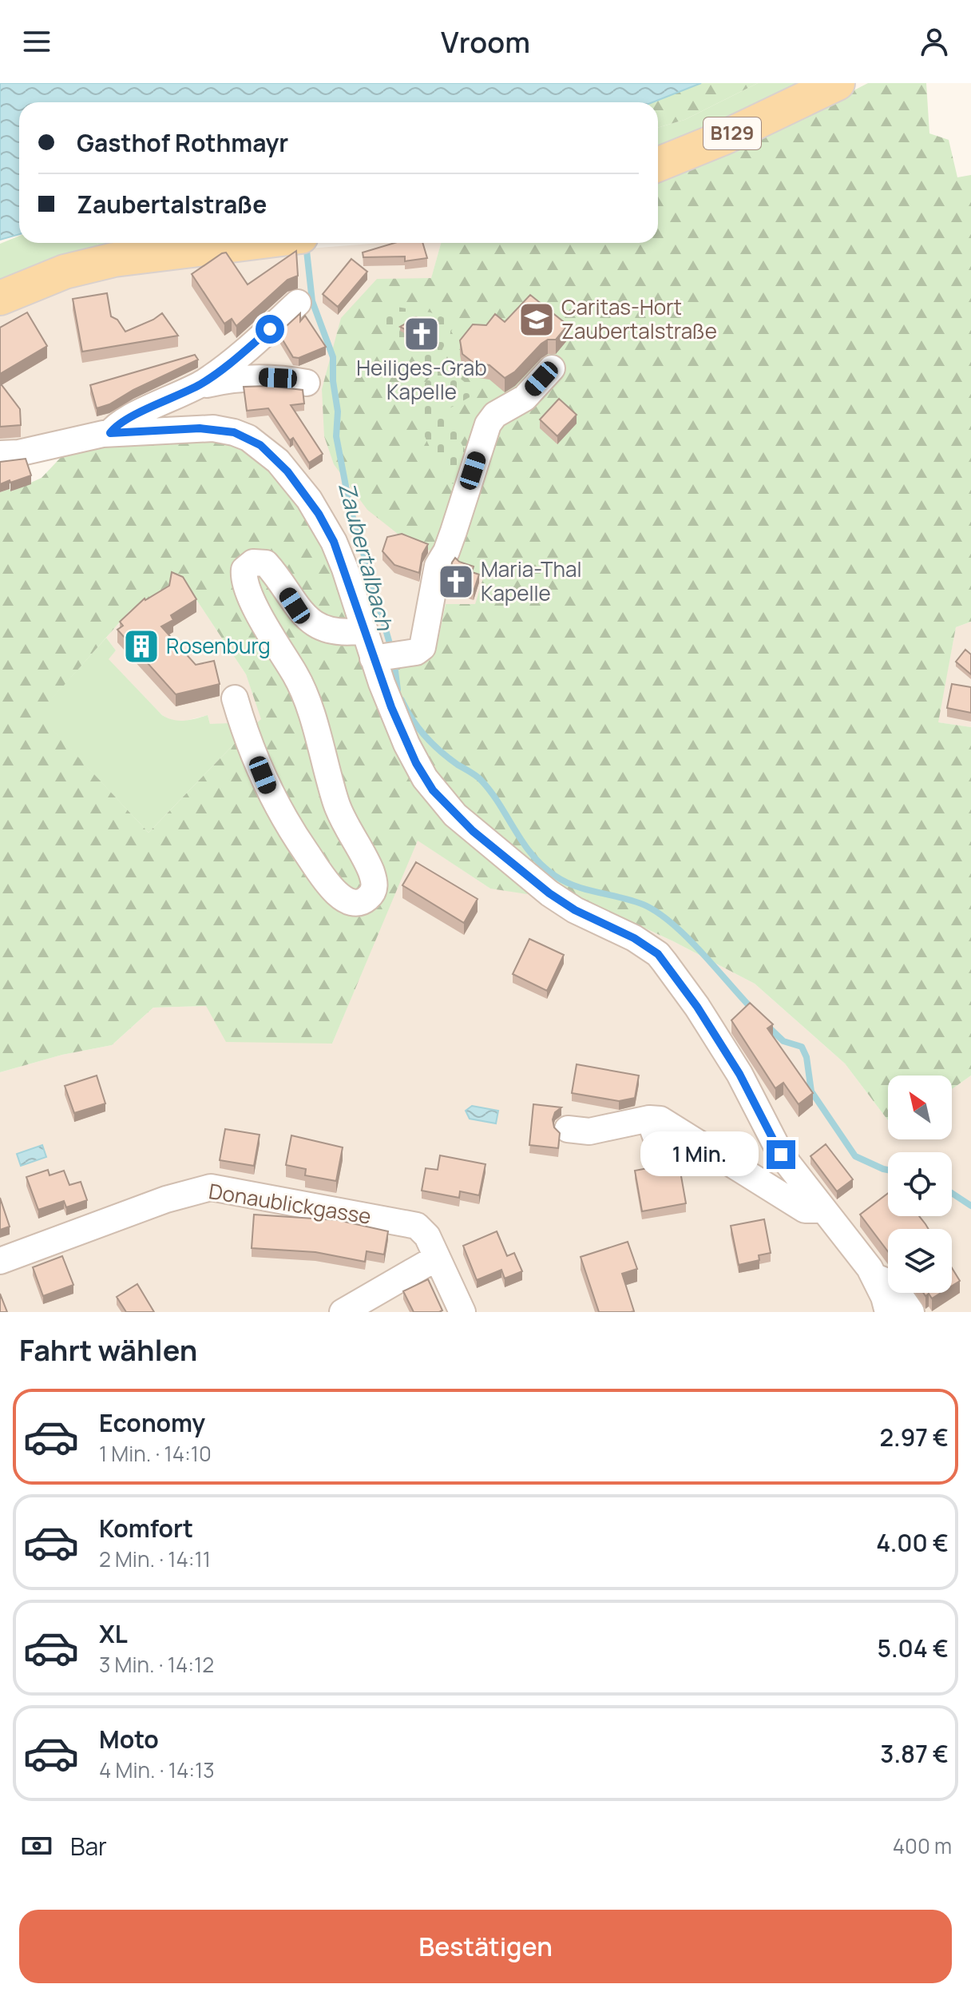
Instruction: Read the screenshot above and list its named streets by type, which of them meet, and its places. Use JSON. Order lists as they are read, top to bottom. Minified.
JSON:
{"streets":{"main road":["B129"],"street":["Donaublickgasse"]},"water":["Zaubertalbach"],"places":{"school or university":["Caritas-Hort Zaubertalstraße"],"church":["Heiliges-Grab Kapelle","Maria-Thal Kapelle"],"building":["Rosenburg"]},"north":"top left","page":{"header":"Vroom","banner":["Gasthof Rothmayr","Zaubertalstraße"],"bubble":"1 Min.","heading":"Fahrt wählen","list":[{"name":"Economy","note":"1 Min. · 14:10","value":"2.97 €"},{"name":"Komfort","note":"2 Min. · 14:11","value":"4.00 €"},{"name":"XL","note":"3 Min. · 14:12","value":"5.04 €"},{"name":"Moto","note":"4 Min. · 14:13","value":"3.87 €"}],"pay":["Bar","400 m"],"buttons":"Bestätigen"}}
